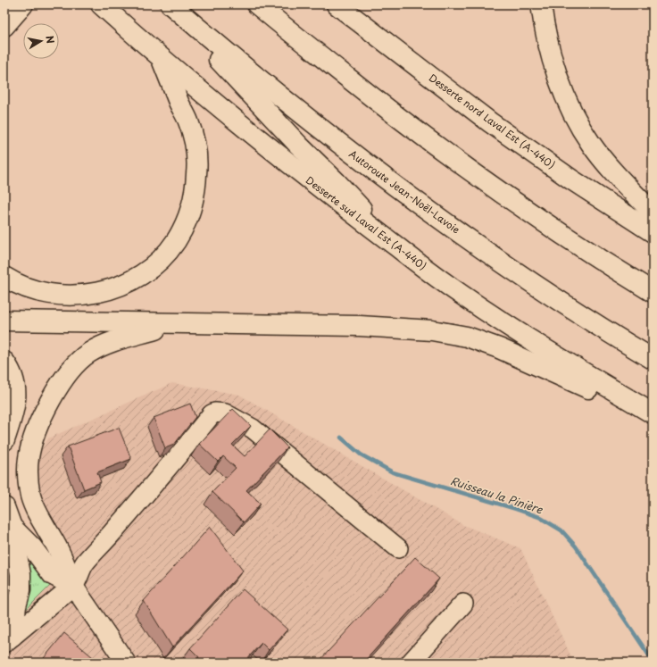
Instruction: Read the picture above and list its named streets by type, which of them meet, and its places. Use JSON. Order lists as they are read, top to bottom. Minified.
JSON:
{"streets":{"highway":["Desserte nord Laval Est (A-440)","Autoroute Jean-Noël-Lavoie","Desserte sud Laval Est (A-440)"]},"water":["Ruisseau la Pinière"],"north":"right"}
